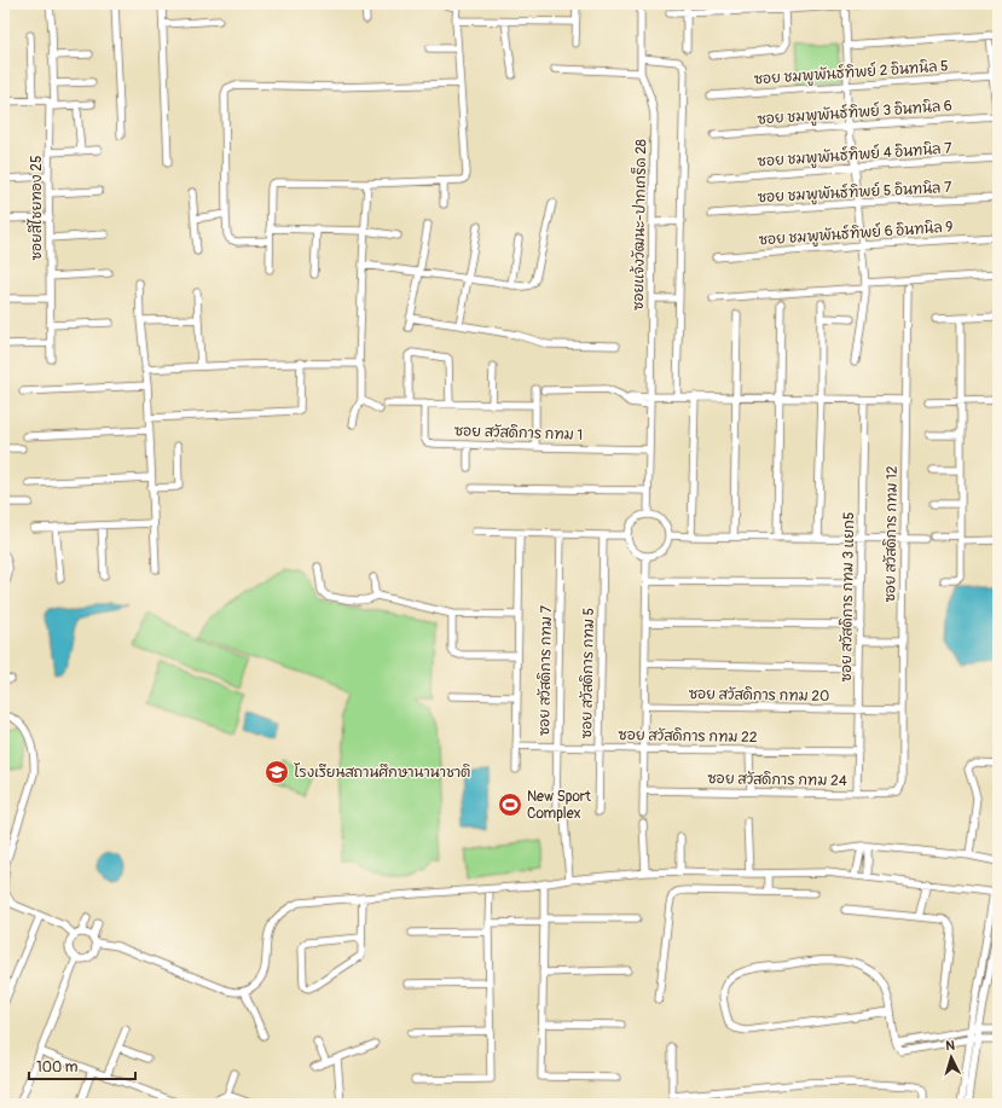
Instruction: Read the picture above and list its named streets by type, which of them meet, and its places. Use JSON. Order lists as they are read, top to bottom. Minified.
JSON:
{"streets":{"street":["ซอย ชมพูพันธ์ทิพย์ 2 อินทนิล 5","ซอย ชมพูพันธ์ทิพย์ 3 อินทนิล 6","ซอย ชมพูพันธ์ทิพย์ 4 อินทนิล 7","ซอย ชมพูพันธ์ทิพย์ 5 อินทนิล 7","ซอยสีไชยทอง 25","ซอยแจ้งวัฒนะ-ปากเกร็ด 28","ซอย ชมพูพันธ์ทิพย์ 6 อินทนิล 9","ซอย สวัสดิการ กทม 1","ซอย สวัสดิการ กทม 12","ซอย สวัสดิการ กทม 3 แยก5","ซอย สวัสดิการ กทม 7","ซอย สวัสดิการ กทม 5","ซอย สวัสดิการ กทม 20","ซอย สวัสดิการ กทม 22","ซอย สวัสดิการ กทม 24"]},"crossings":[["ซอยแจ้งวัฒนะ-ปากเกร็ด 28","ซอย สวัสดิการ กทม 1"],["ซอย สวัสดิการ กทม 12","ซอย สวัสดิการ กทม 20"],["ซอย สวัสดิการ กทม 12","ซอย สวัสดิการ กทม 24"],["ซอย สวัสดิการ กทม 3 แยก5","ซอย สวัสดิการ กทม 20"],["ซอย สวัสดิการ กทม 3 แยก5","ซอย สวัสดิการ กทม 22"],["ซอย สวัสดิการ กทม 3 แยก5","ซอย สวัสดิการ กทม 24"],["ซอย สวัสดิการ กทม 7","ซอย สวัสดิการ กทม 22"],["ซอย สวัสดิการ กทม 5","ซอย สวัสดิการ กทม 22"]],"places":{"school or university":["โรงเรียนสถานศึกษานานาชาติ"],"sports":["New Sport Complex"]},"scale_bar":"100 m","north":"top"}
